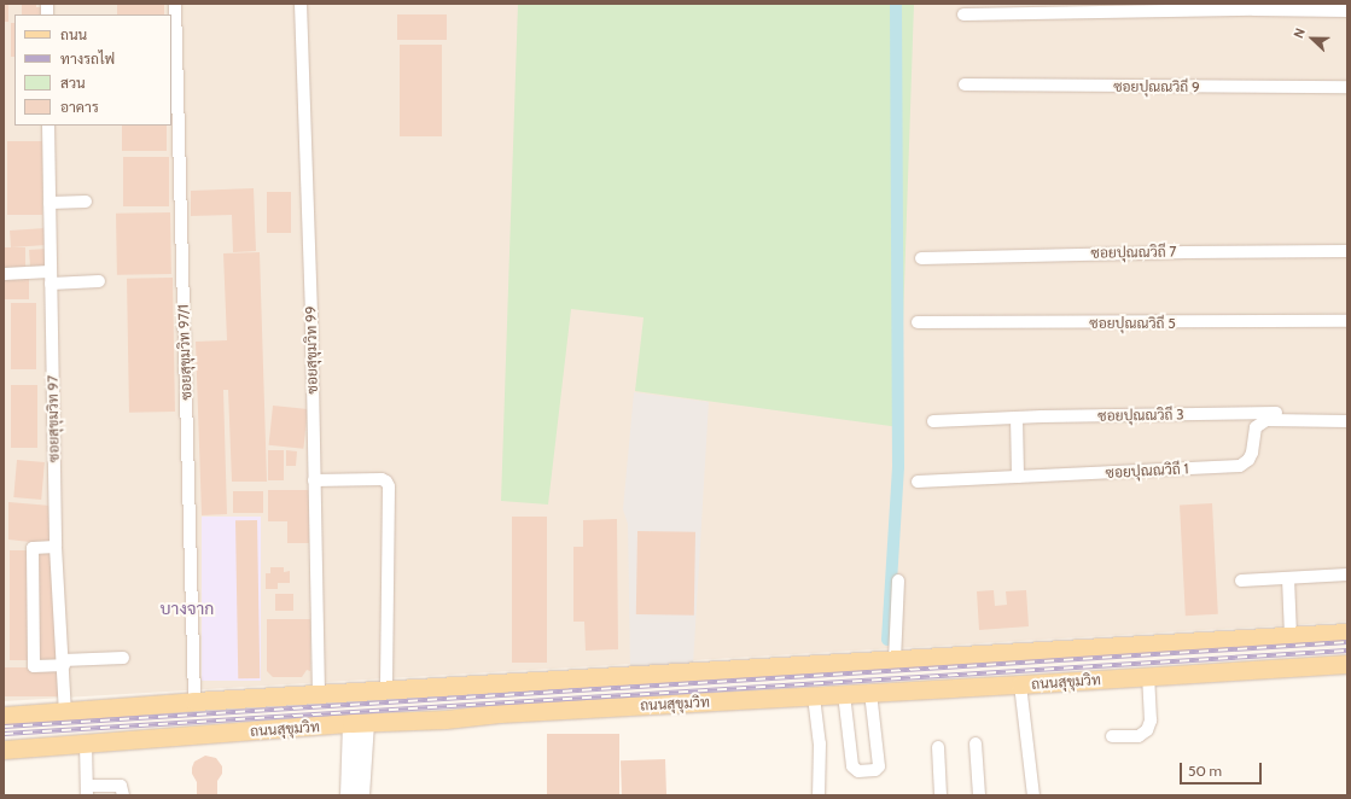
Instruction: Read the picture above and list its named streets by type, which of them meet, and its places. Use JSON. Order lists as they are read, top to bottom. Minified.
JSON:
{"streets":{"main road":["ถนนสุขุมวิท"],"street":["ซอยปุณณวิถี 9","ซอยปุณณวิถี 7","ซอยปุณณวิถี 5","ซอยสุขุมวิท 99","ซอยสุขุมวิท 97/1","ซอยปุณณวิถี 3","ซอยสุขุมวิท 97","ซอยปุณณวิถี 1"]},"crossings":[["ซอยสุขุมวิท 99","ถนนสุขุมวิท"],["ซอยสุขุมวิท 97/1","ถนนสุขุมวิท"],["ซอยสุขุมวิท 97","ถนนสุขุมวิท"]],"districts":["บางจาก"],"legend":["ถนน","ทางรถไฟ","สวน","อาคาร"],"scale_bar":"50 m","north":"left"}
